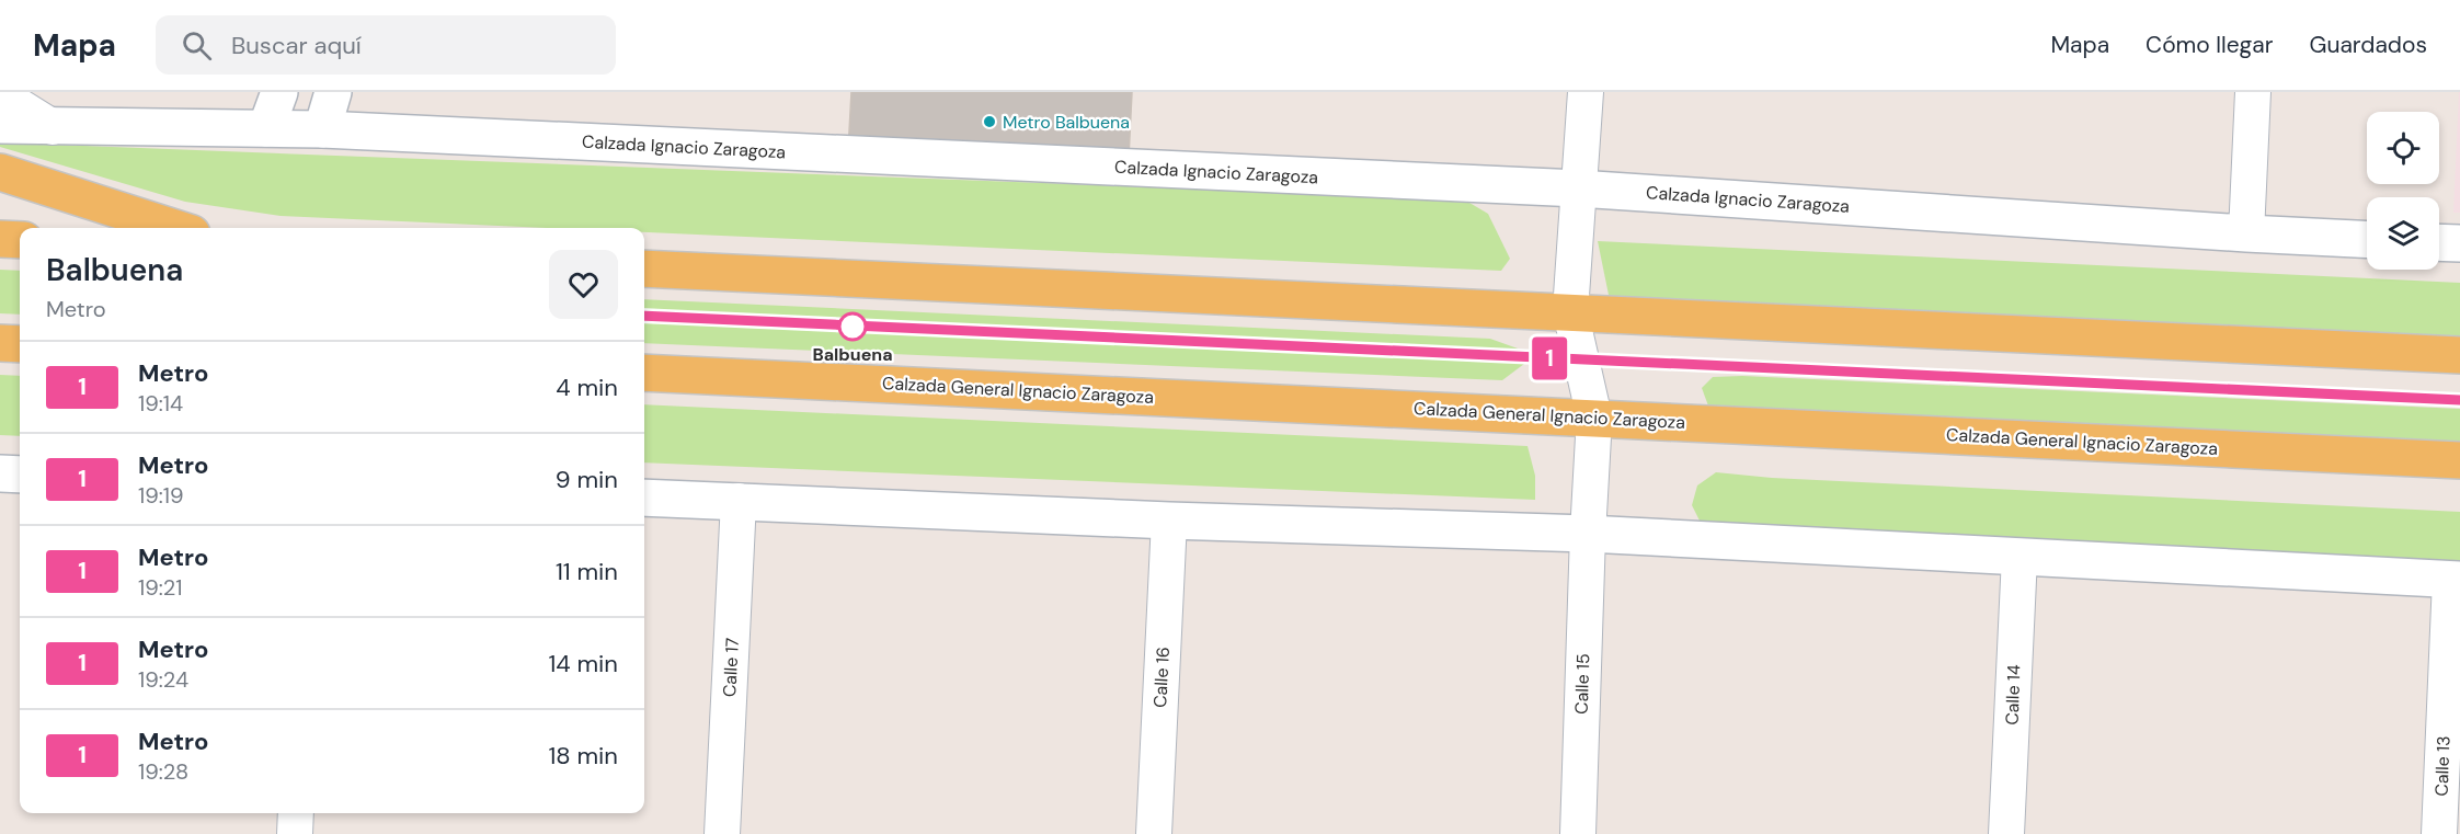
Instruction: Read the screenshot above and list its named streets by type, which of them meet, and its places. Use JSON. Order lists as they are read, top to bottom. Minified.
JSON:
{"streets":{"main road":["Calzada Ignacio Zaragoza","Calzada General Ignacio Zaragoza"],"street":["Calle 17","Calle 16","Calle 15","Calle 14","Calle 13"]},"crossings":[["Calzada Ignacio Zaragoza","Calle 15"],["Calzada General Ignacio Zaragoza","Calle 15"]],"places":["Metro Balbuena","Balbuena"],"lines":["metro line 1"],"page":{"header":"Mapa","search":"Buscar aquí","nav":["Mapa","Cómo llegar","Guardados"],"on_map":"1","heading":["Balbuena","Metro"],"list":[{"mark":"1","name":"Metro","note":"19:14","value":"4 min"},{"mark":"1","name":"Metro","note":"19:19","value":"9 min"},{"mark":"1","name":"Metro","note":"19:21","value":"11 min"},{"mark":"1","name":"Metro","note":"19:24","value":"14 min"},{"mark":"1","name":"Metro","note":"19:28","value":"18 min"}]}}
